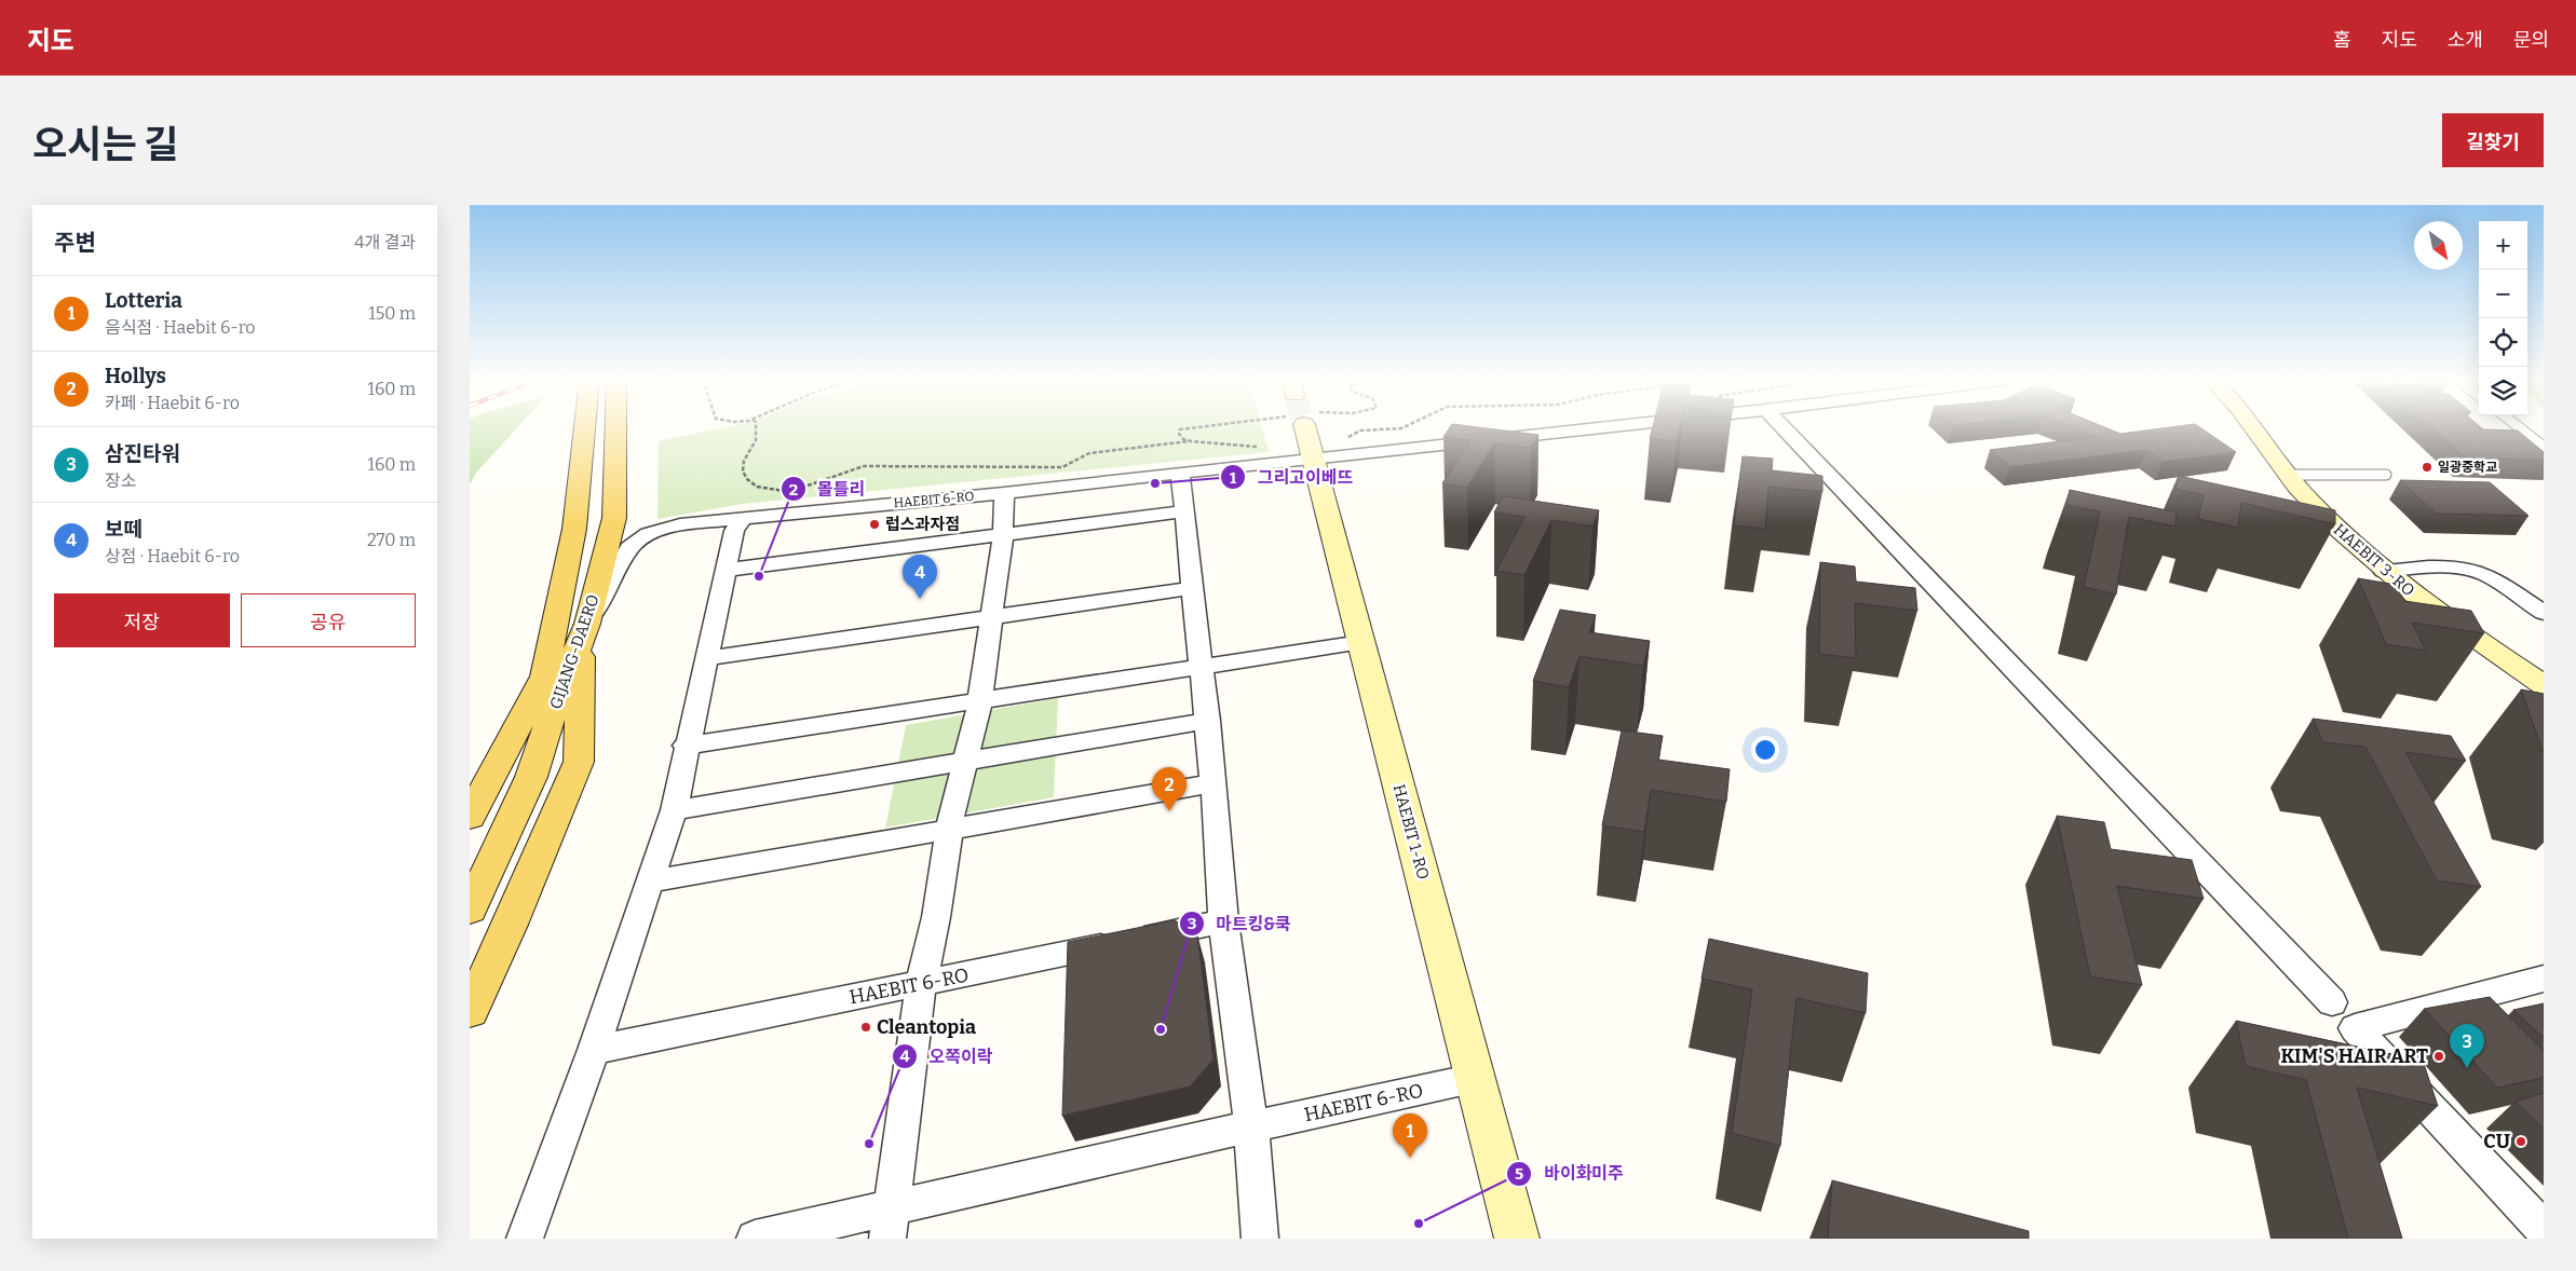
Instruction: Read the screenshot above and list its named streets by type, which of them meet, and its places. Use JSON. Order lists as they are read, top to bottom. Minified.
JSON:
{"streets":{"main road":["GIJANG-DAERO"],"street":["HAEBIT 6-RO","HAEBIT 3-RO","HAEBIT 1-RO"]},"crossings":[["HAEBIT 6-RO","GIJANG-DAERO"],["HAEBIT 6-RO","HAEBIT 1-RO"]],"places":["일광중학교","그리고이베뜨","럽스과자점","몰틀리","Cleantopia","마트킹&쿡","KIM'S HAIR ART","CU","오쪽이락","바이화미주"],"north":"bottom right","page":{"header":"지도","nav":["홈","지도","소개","문의"],"title":"오시는 길","buttons":["길찾기",["저장","공유"]],"heading":["주변","4개 결과"],"map_buttons":["+","−"],"list":[{"mark":"1","name":"Lotteria","note":"음식점 · Haebit 6-ro","value":"150 m"},{"mark":"2","name":"Hollys","note":"카페 · Haebit 6-ro","value":"160 m"},{"mark":"3","name":"삼진타워","note":"장소","value":"160 m"},{"mark":"4","name":"보떼","note":"상점 · Haebit 6-ro","value":"270 m"}],"pins":["4","2","3","1"]}}
